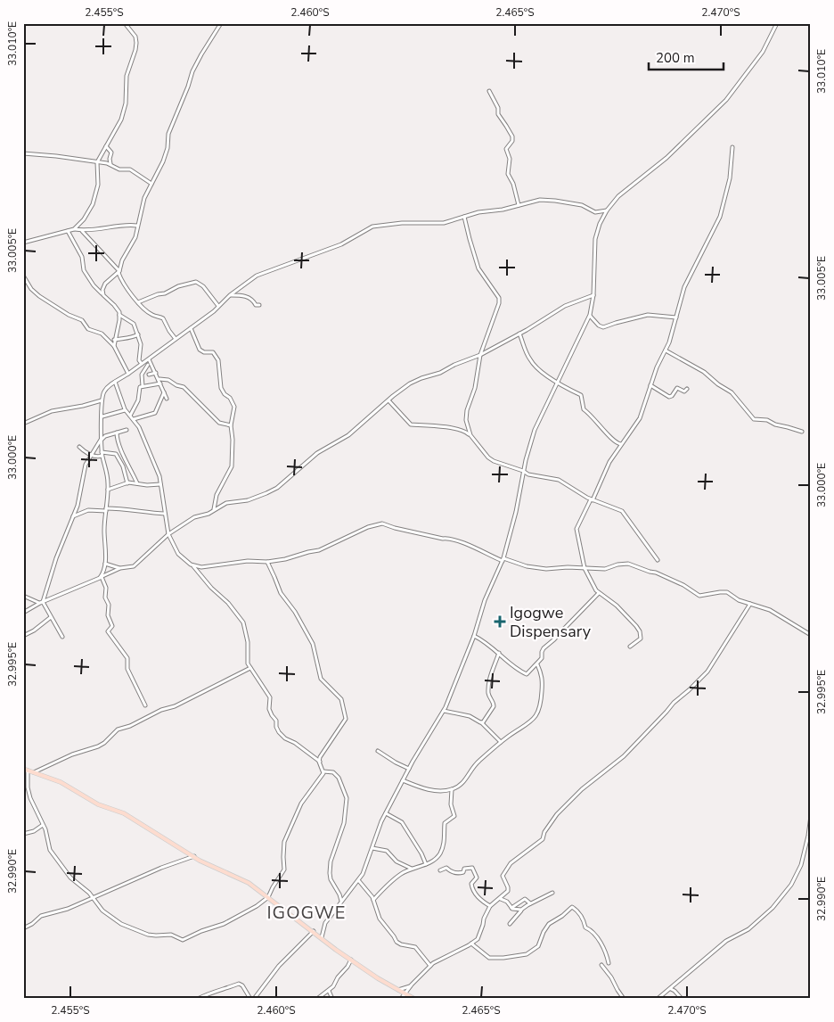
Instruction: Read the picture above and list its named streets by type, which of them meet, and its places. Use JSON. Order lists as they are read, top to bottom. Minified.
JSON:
{"districts":["IGOGWE"],"places":{"health":["Igogwe Dispensary"]},"scale_bar":"200 m","coordinates":["2.455°S","2.460°S","2.465°S","2.470°S","33.010°E","33.005°E","33.000°E","32.995°E","32.990°E"]}
